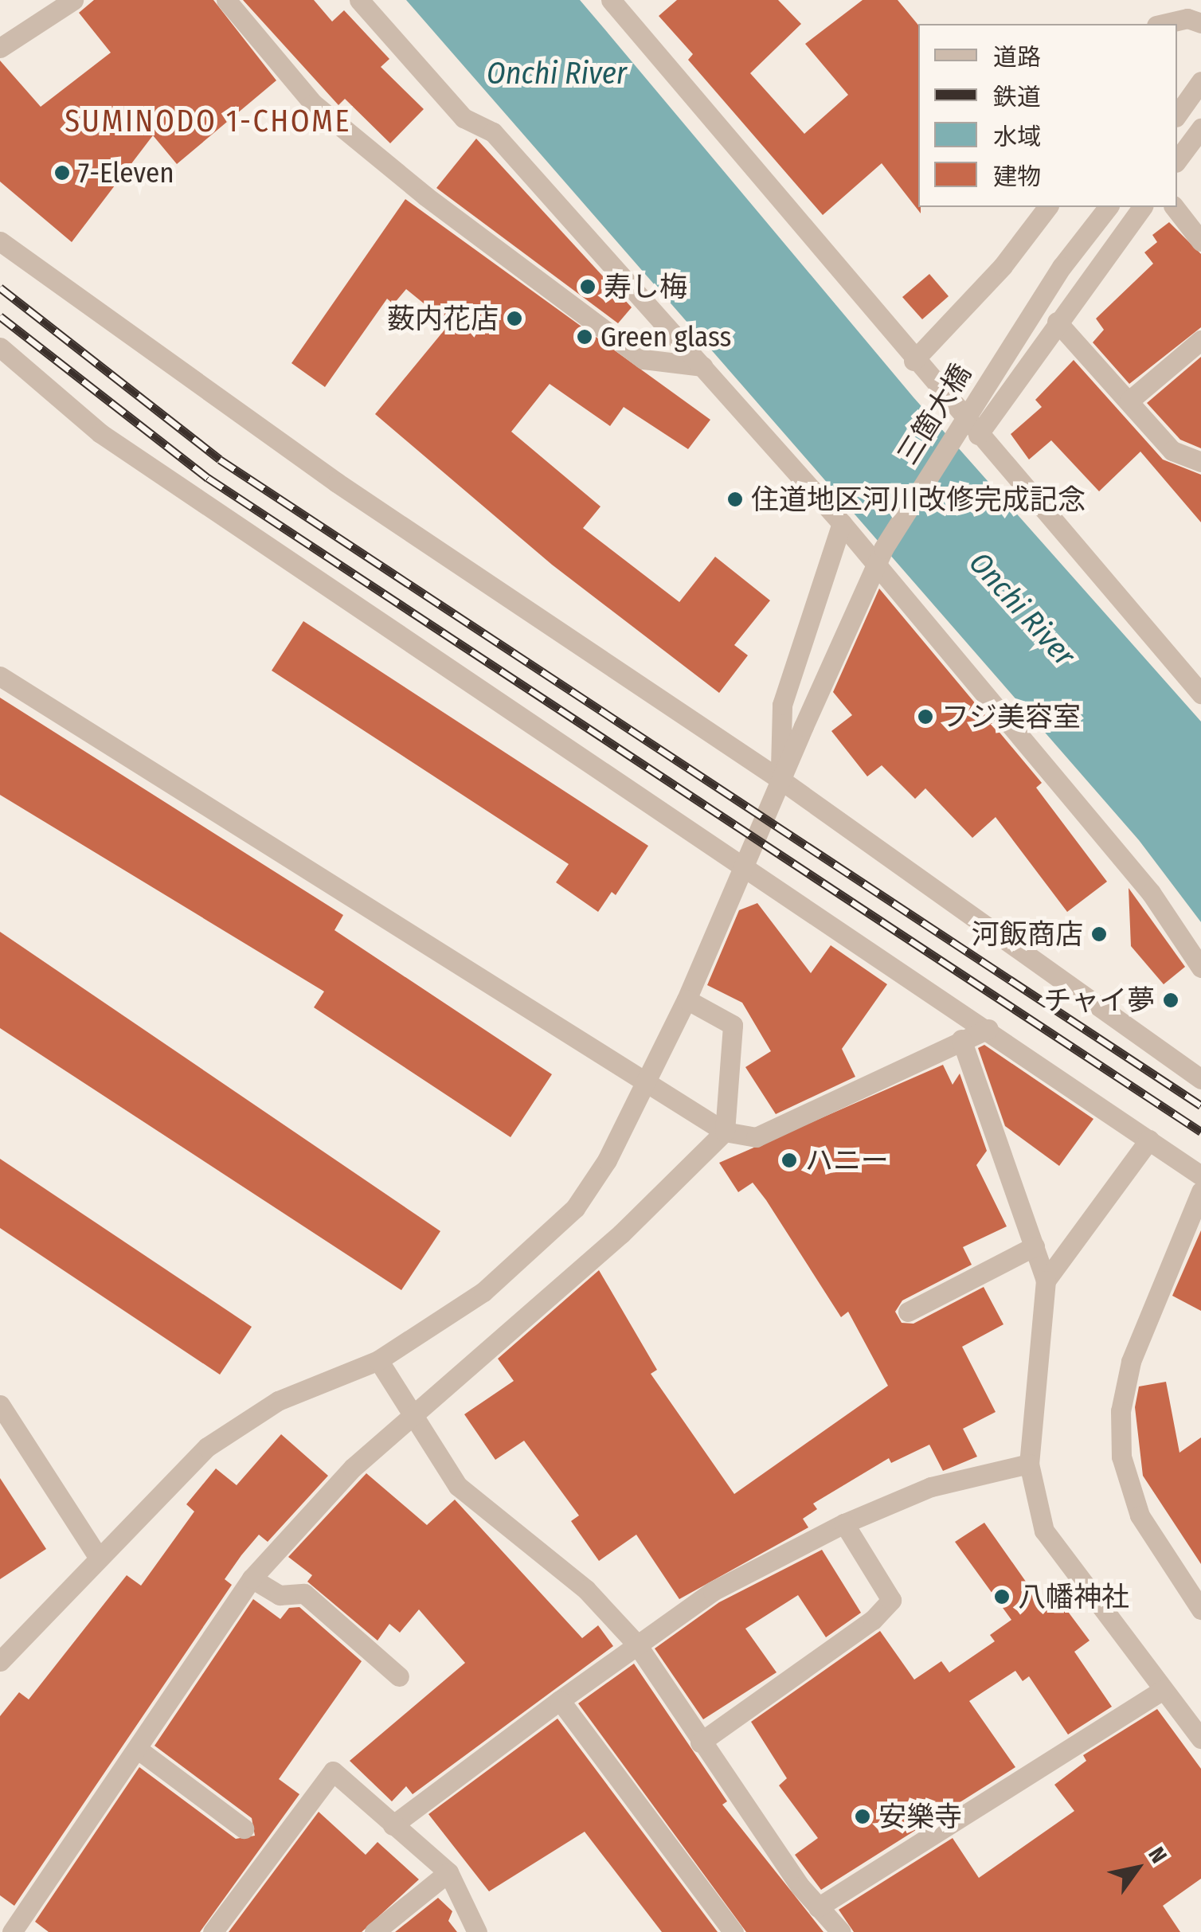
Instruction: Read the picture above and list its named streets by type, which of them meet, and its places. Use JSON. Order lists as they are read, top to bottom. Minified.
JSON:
{"streets":{"street":["三箇大橋"]},"districts":["SUMINODO 1-CHOME"],"water":["Onchi River"],"places":["7-Eleven","寿し梅","薮内花店","Green glass","住道地区河川改修完成記念","フジ美容室","河飯商店","チャイ夢","ハニー","八幡神社","安樂寺"],"legend":["道路","鉄道","水域","建物"],"north":"top right"}
